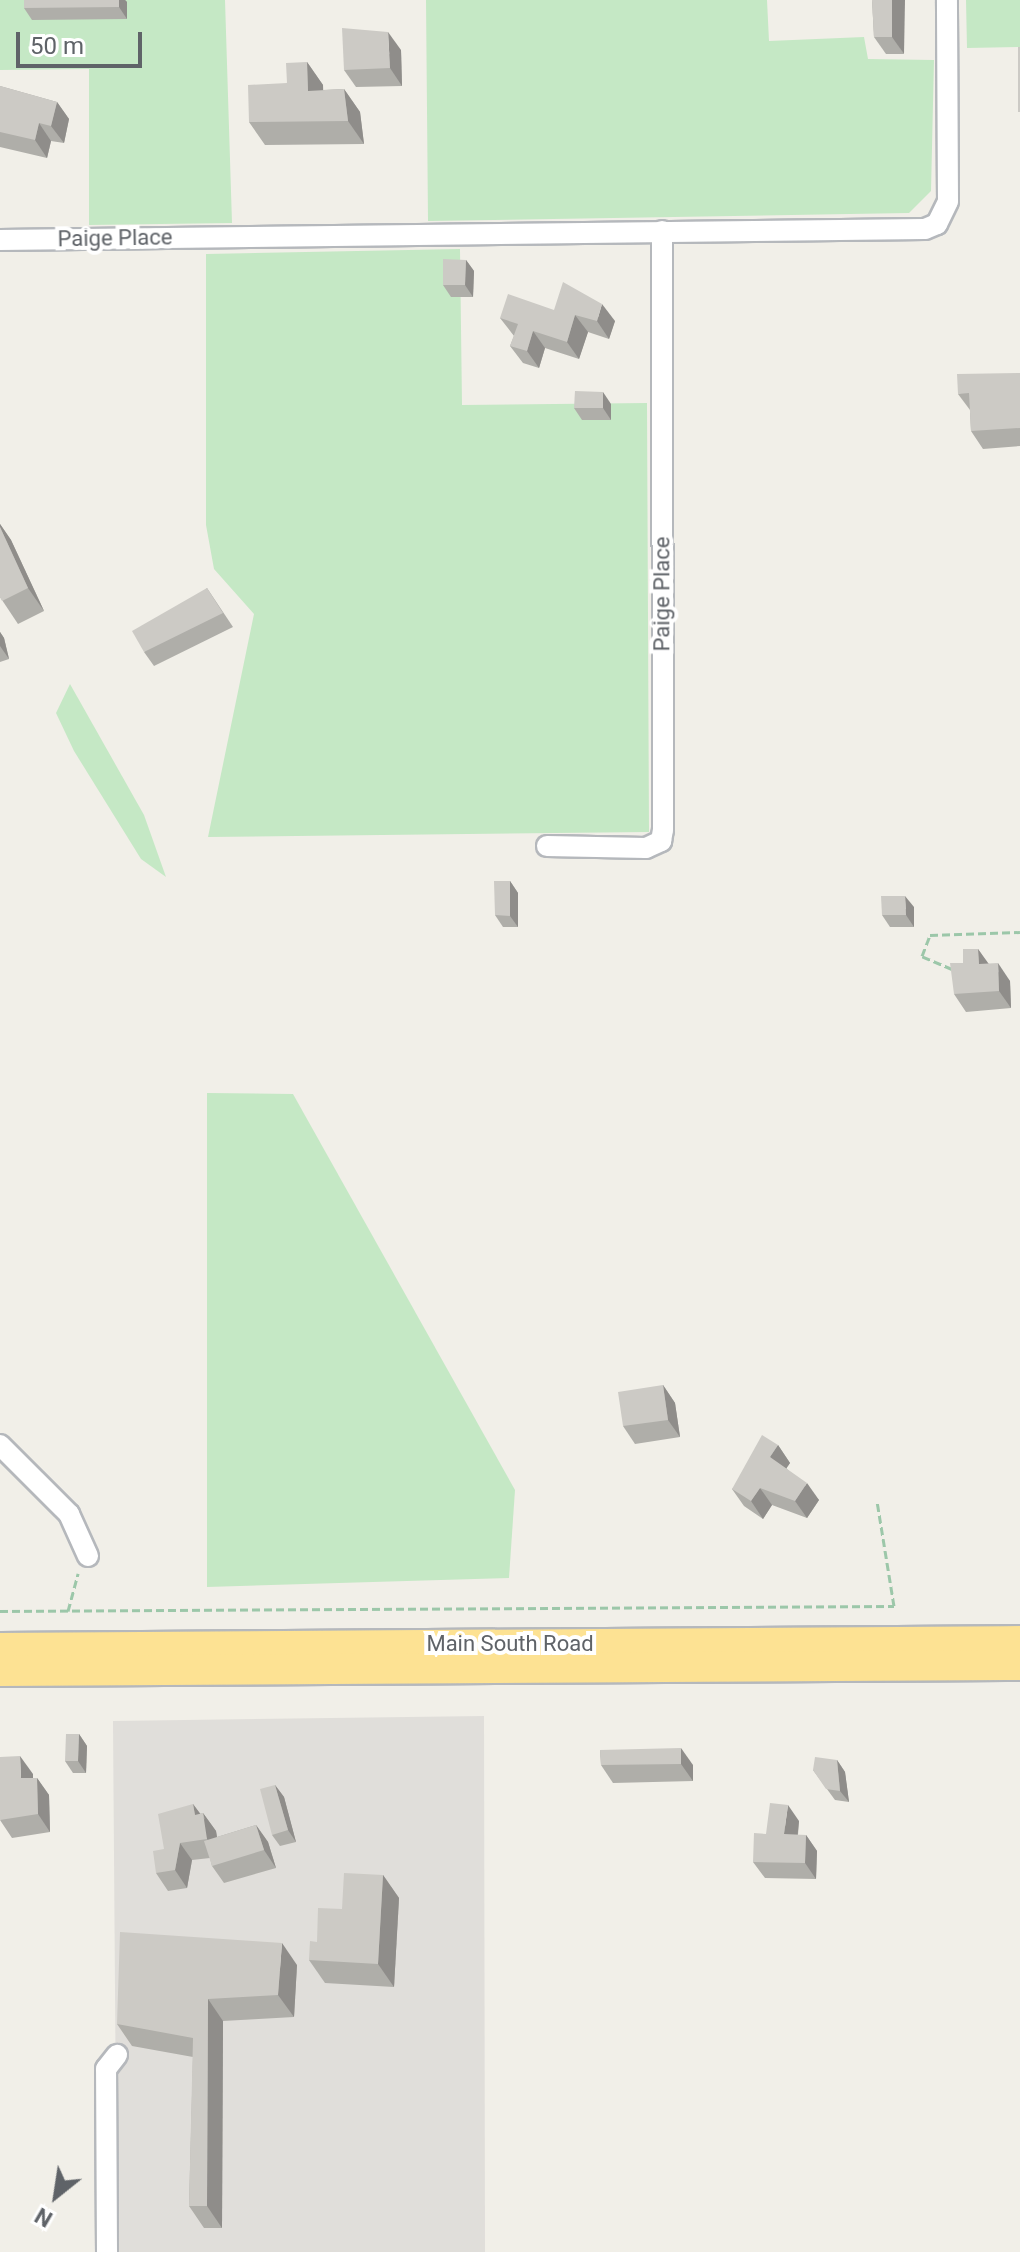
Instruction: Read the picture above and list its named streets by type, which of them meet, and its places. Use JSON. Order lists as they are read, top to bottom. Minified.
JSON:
{"streets":{"highway":["Main South Road"],"street":["Paige Place"]},"scale_bar":"50 m","north":"bottom left"}
